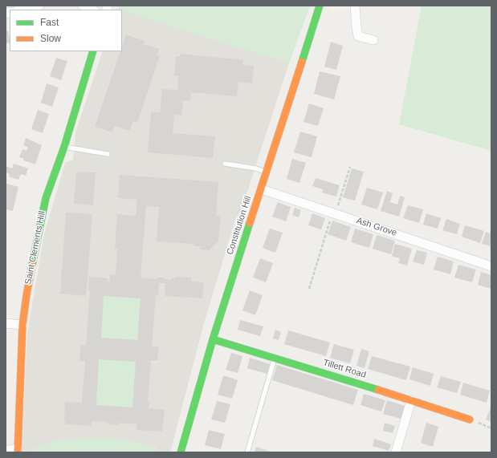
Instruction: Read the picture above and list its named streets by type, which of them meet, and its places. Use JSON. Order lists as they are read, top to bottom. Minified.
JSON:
{"streets":{"street":["Constitution Hill","Ash Grove","Saint Clements Hill","Tillett Road"]},"crossings":[["Constitution Hill","Ash Grove"],["Constitution Hill","Tillett Road"]],"legend":["Fast","Slow"]}
